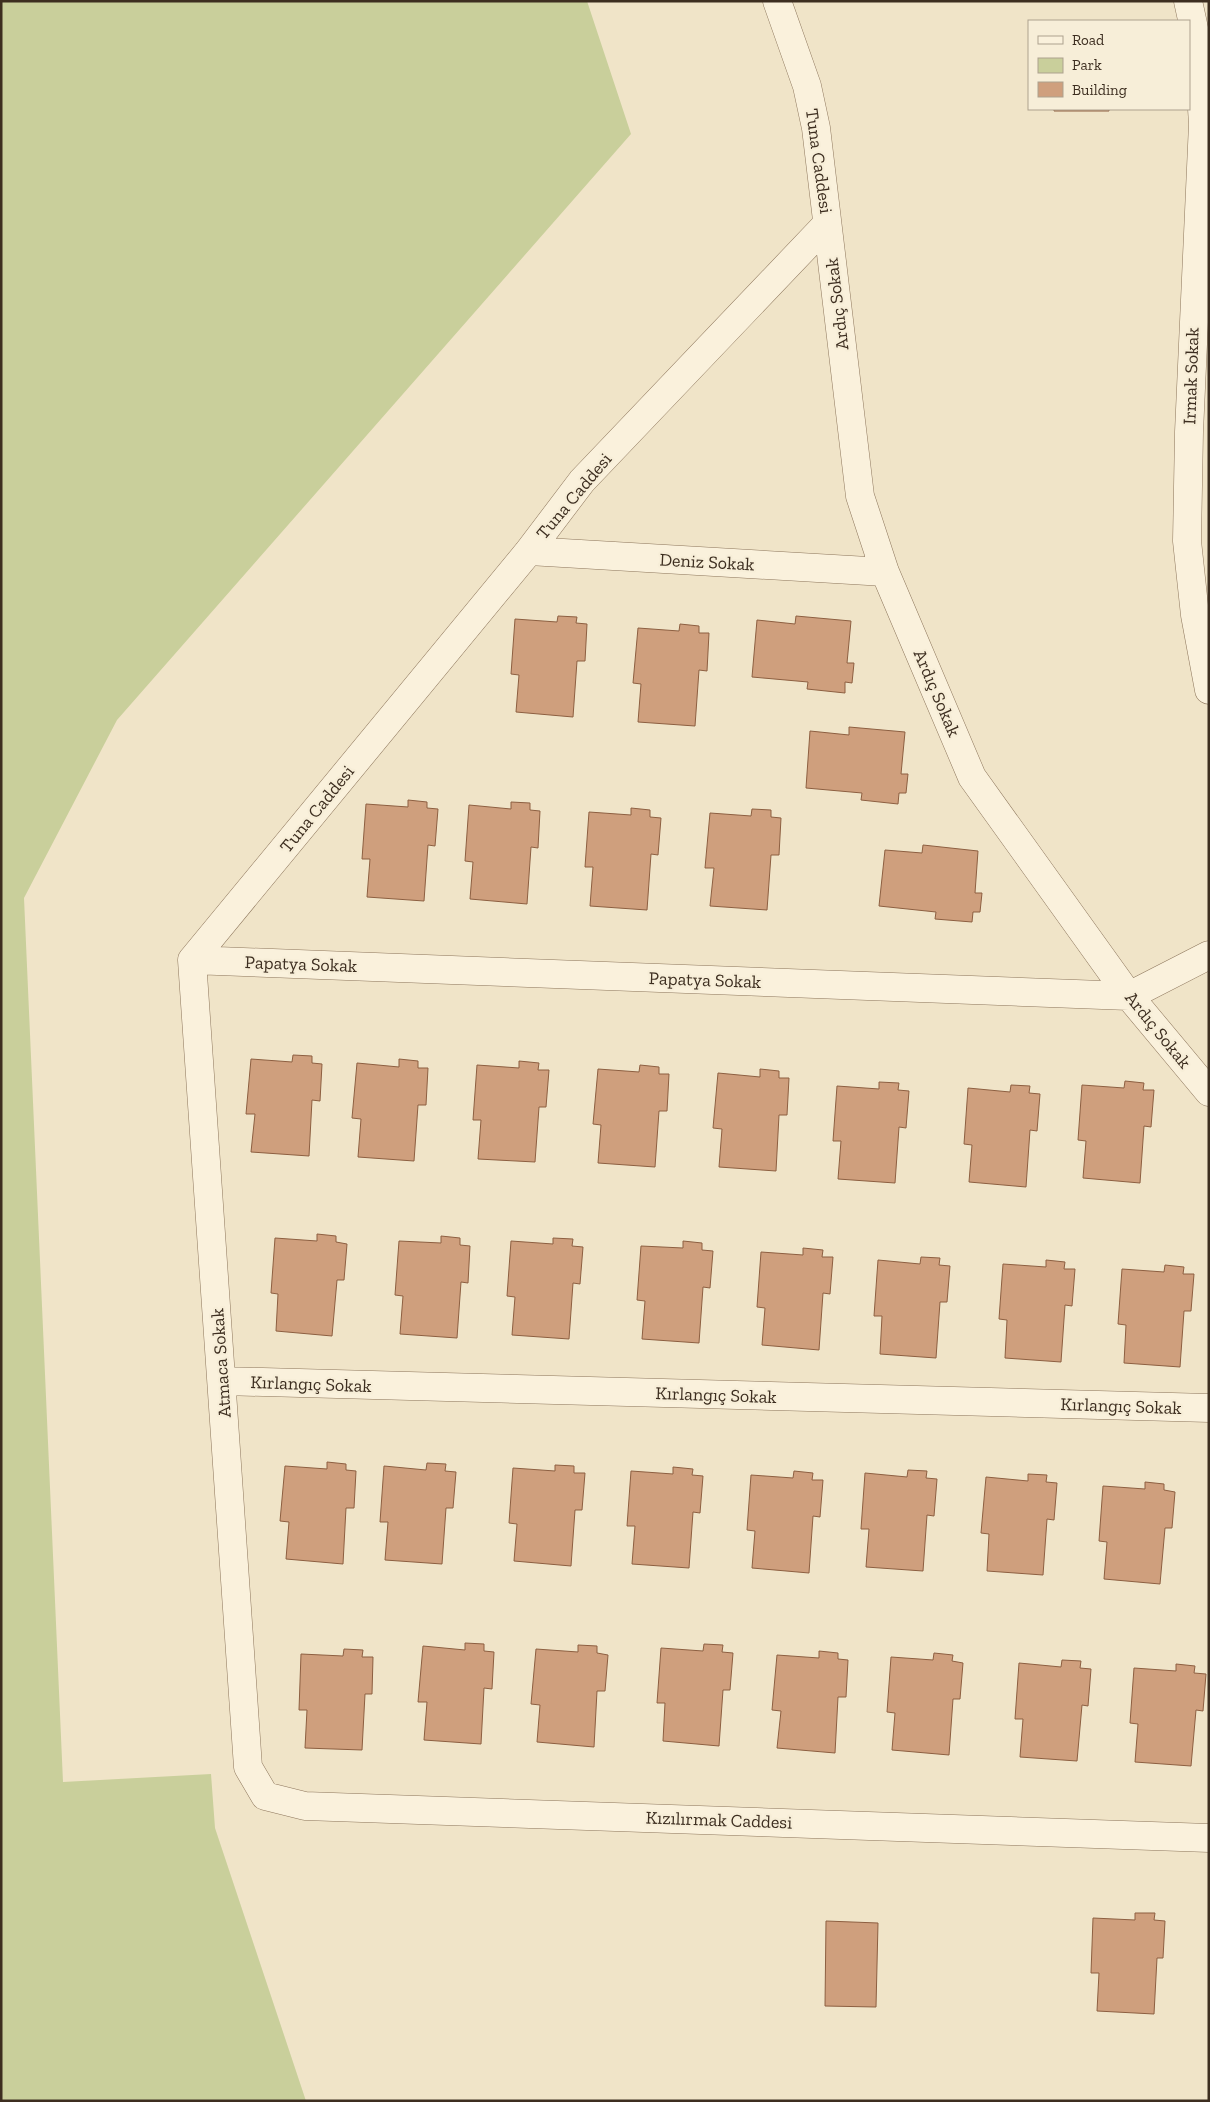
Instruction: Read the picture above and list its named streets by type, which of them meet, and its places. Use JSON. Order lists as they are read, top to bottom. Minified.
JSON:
{"streets":{"street":["Tuna Caddesi","Ardıç Sokak","Irmak Sokak","Deniz Sokak","Papatya Sokak","Atmaca Sokak","Kırlangıç Sokak","Kızılırmak Caddesi"]},"crossings":[["Tuna Caddesi","Ardıç Sokak"],["Tuna Caddesi","Deniz Sokak"],["Tuna Caddesi","Papatya Sokak"],["Tuna Caddesi","Atmaca Sokak"],["Ardıç Sokak","Deniz Sokak"],["Ardıç Sokak","Papatya Sokak"],["Papatya Sokak","Atmaca Sokak"],["Atmaca Sokak","Kırlangıç Sokak"],["Atmaca Sokak","Kızılırmak Caddesi"]],"legend":["Road","Park","Building"]}
